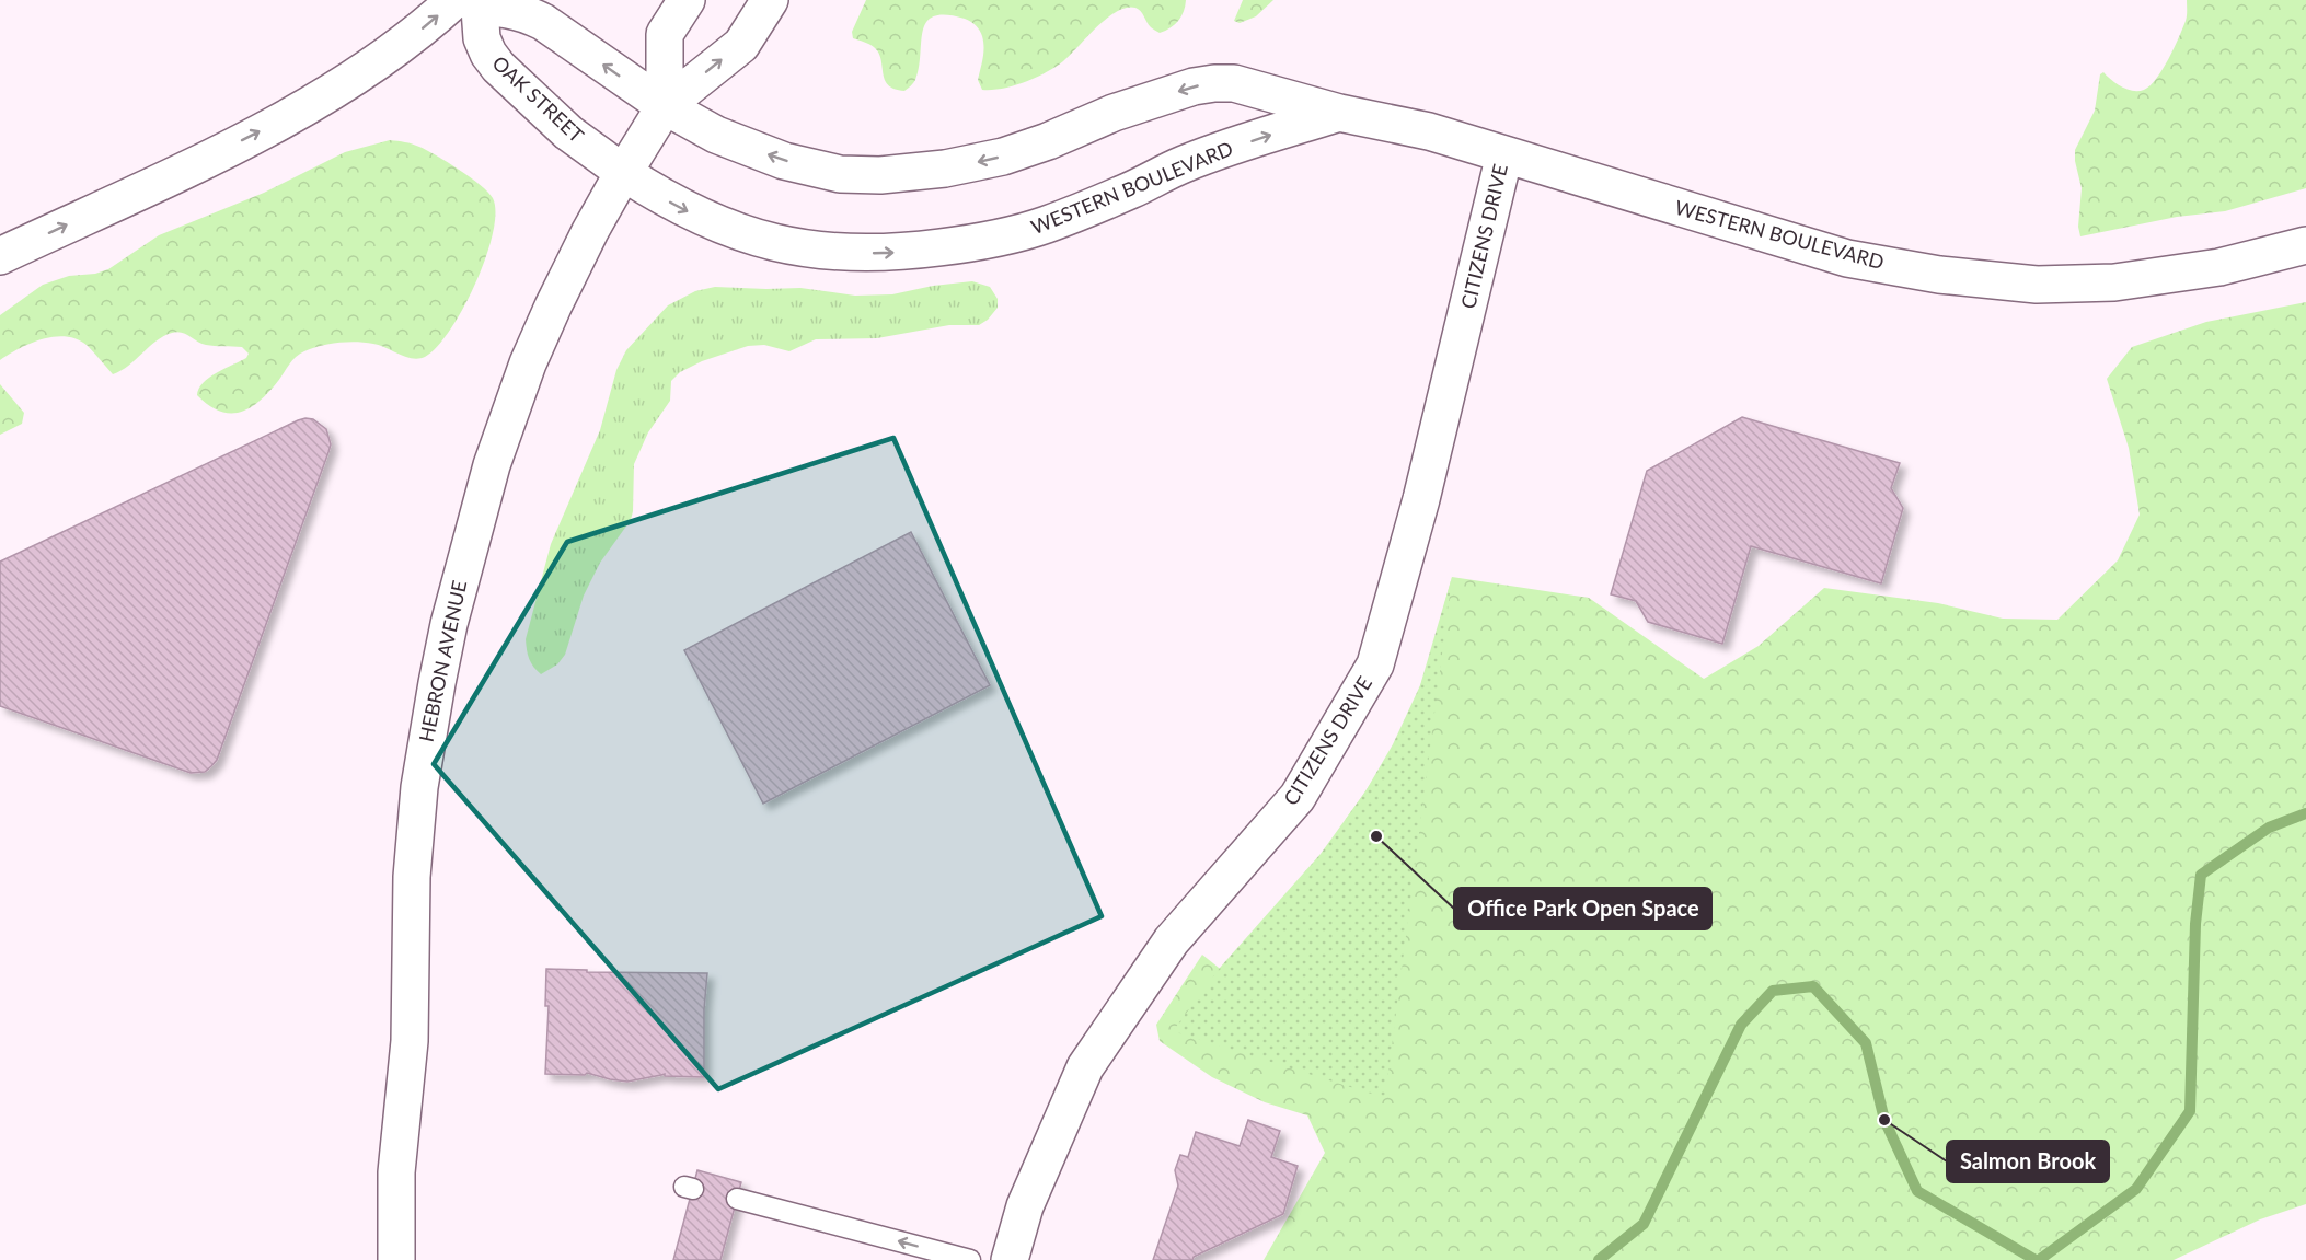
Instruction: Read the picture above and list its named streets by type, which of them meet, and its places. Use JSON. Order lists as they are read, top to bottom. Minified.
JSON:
{"streets":{"main road":["OAK STREET","WESTERN BOULEVARD","CITIZENS DRIVE","HEBRON AVENUE"]},"crossings":[["OAK STREET","WESTERN BOULEVARD"],["OAK STREET","HEBRON AVENUE"],["WESTERN BOULEVARD","CITIZENS DRIVE"],["WESTERN BOULEVARD","HEBRON AVENUE"]],"places":["Office Park Open Space","Salmon Brook"]}
